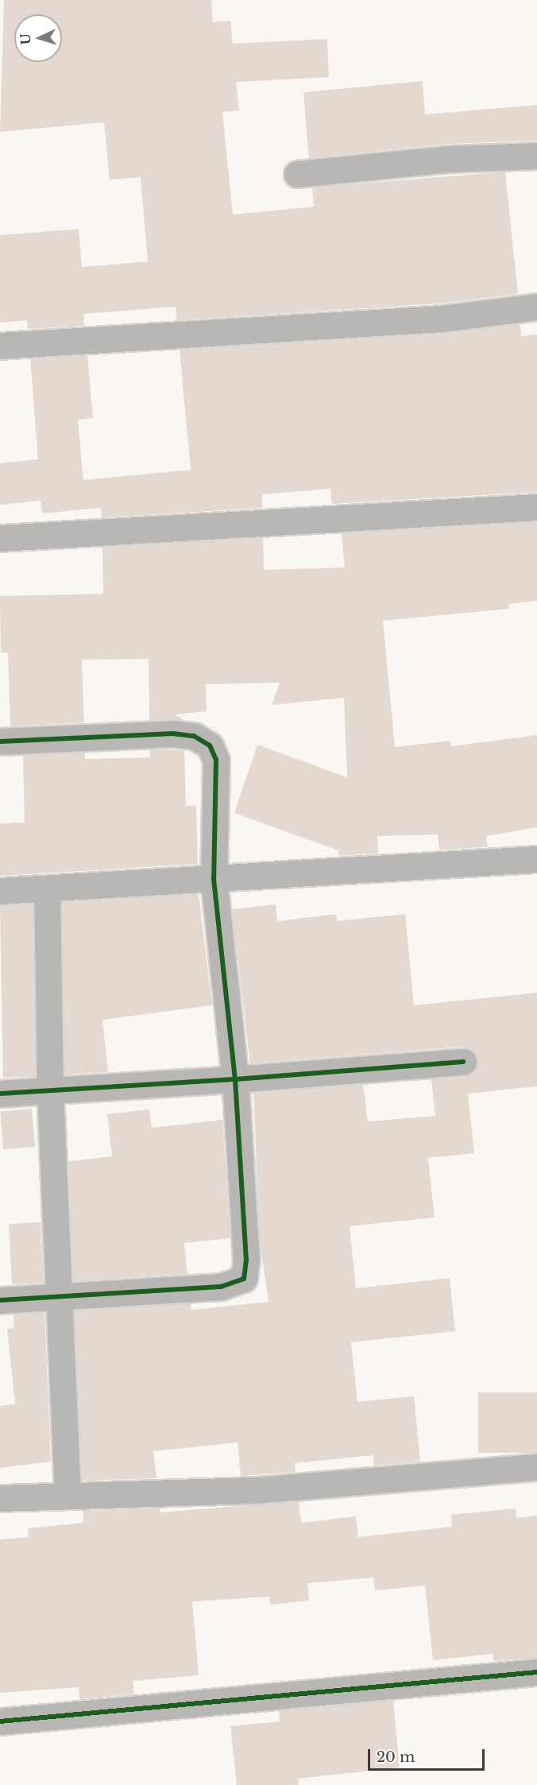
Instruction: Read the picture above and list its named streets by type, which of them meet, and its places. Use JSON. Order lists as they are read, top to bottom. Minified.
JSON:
{"scale_bar":"20 m","north":"left"}
